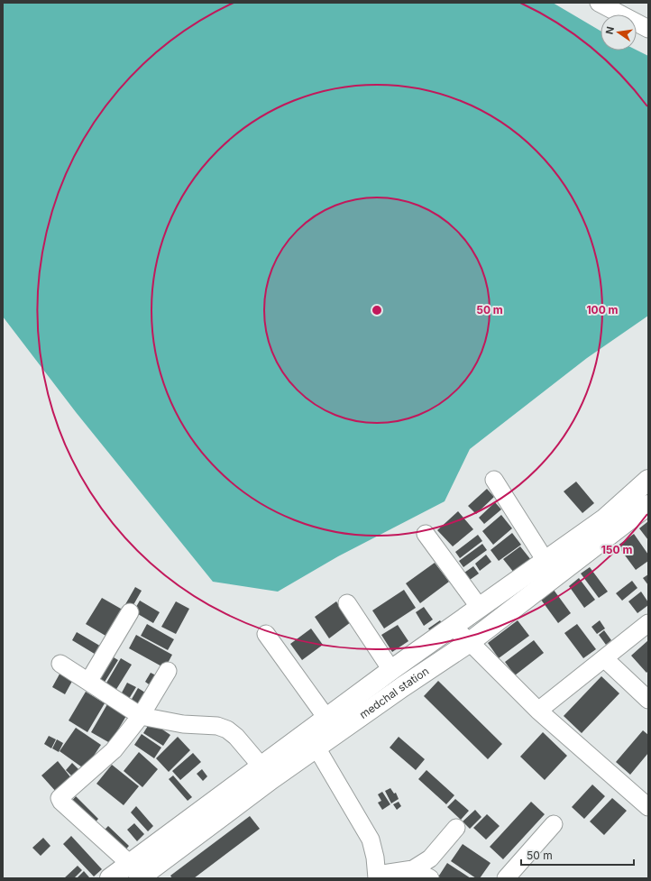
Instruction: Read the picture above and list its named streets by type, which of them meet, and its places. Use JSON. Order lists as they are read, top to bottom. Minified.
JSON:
{"streets":{"street":["medchal station"]},"scale_bar":"50 m","north":"left","rings":["50 m","100 m","150 m"]}
